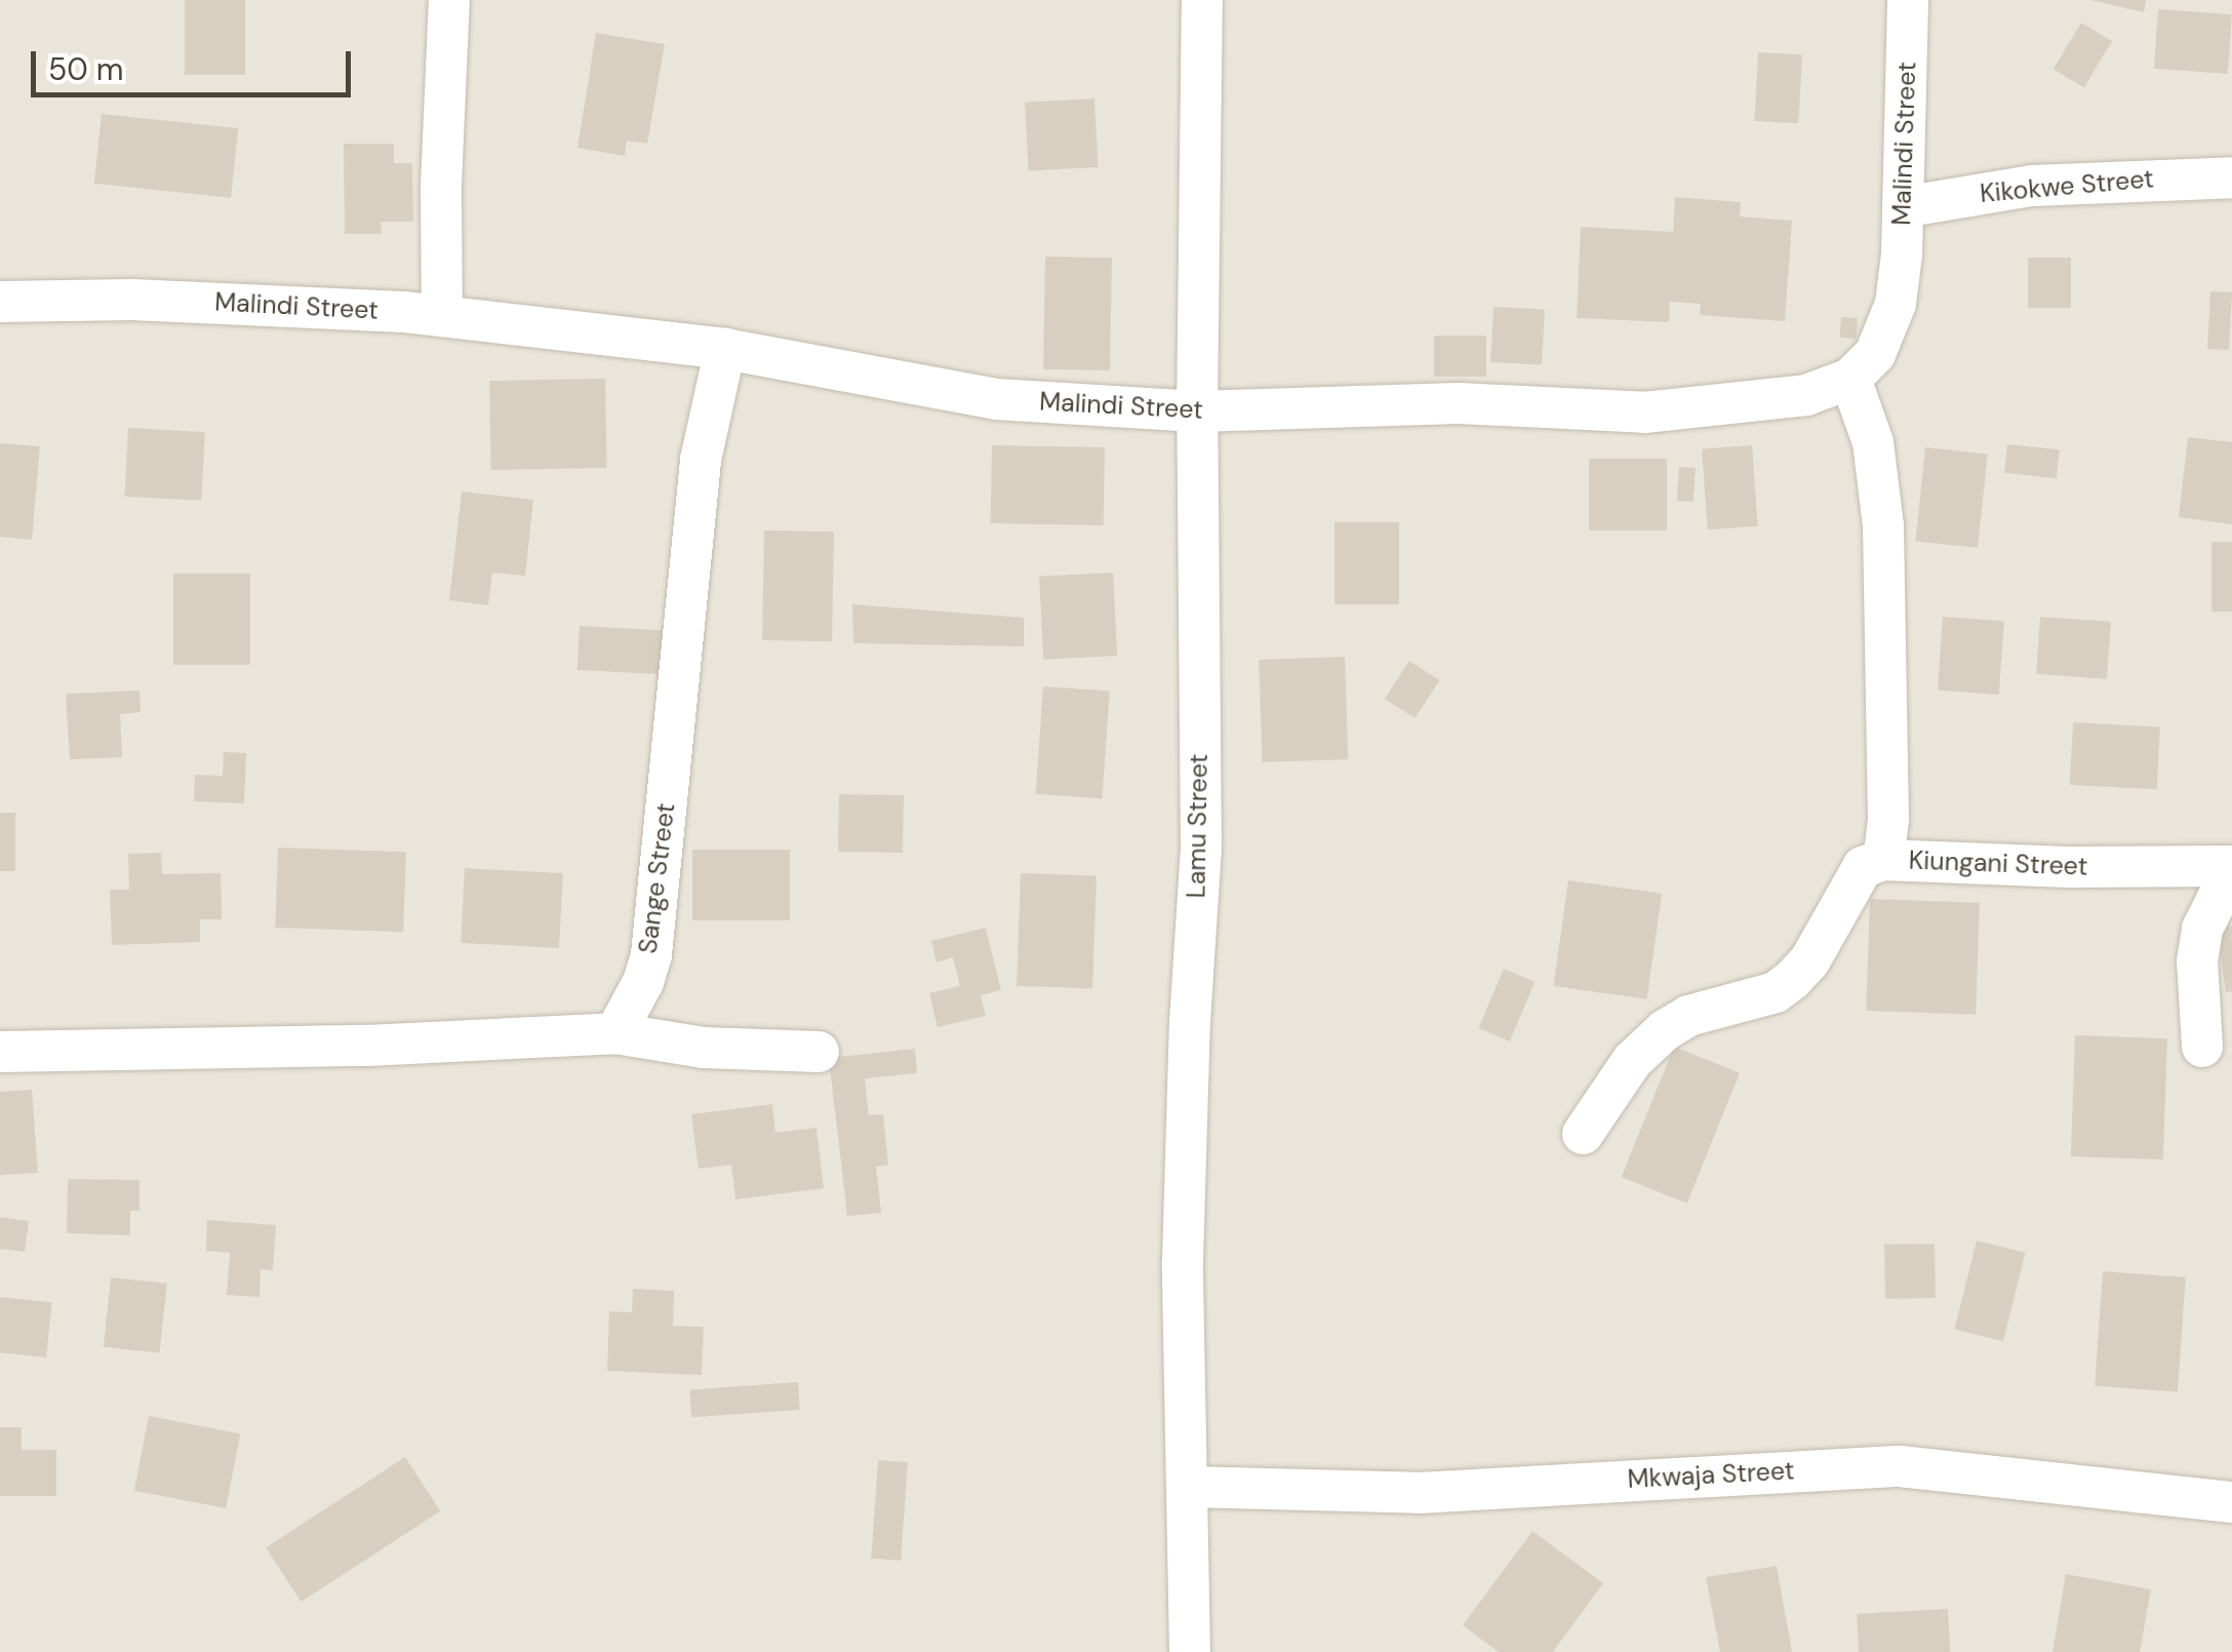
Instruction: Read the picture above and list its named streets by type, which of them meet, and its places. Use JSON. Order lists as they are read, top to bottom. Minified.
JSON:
{"streets":{"street":["Malindi Street","Kikokwe Street","Lamu Street","Kiungani Street","Sange Street","Mkwaja Street"]},"crossings":[["Malindi Street","Kikokwe Street"],["Malindi Street","Lamu Street"],["Malindi Street","Sange Street"],["Lamu Street","Mkwaja Street"]],"scale_bar":"50 m"}
